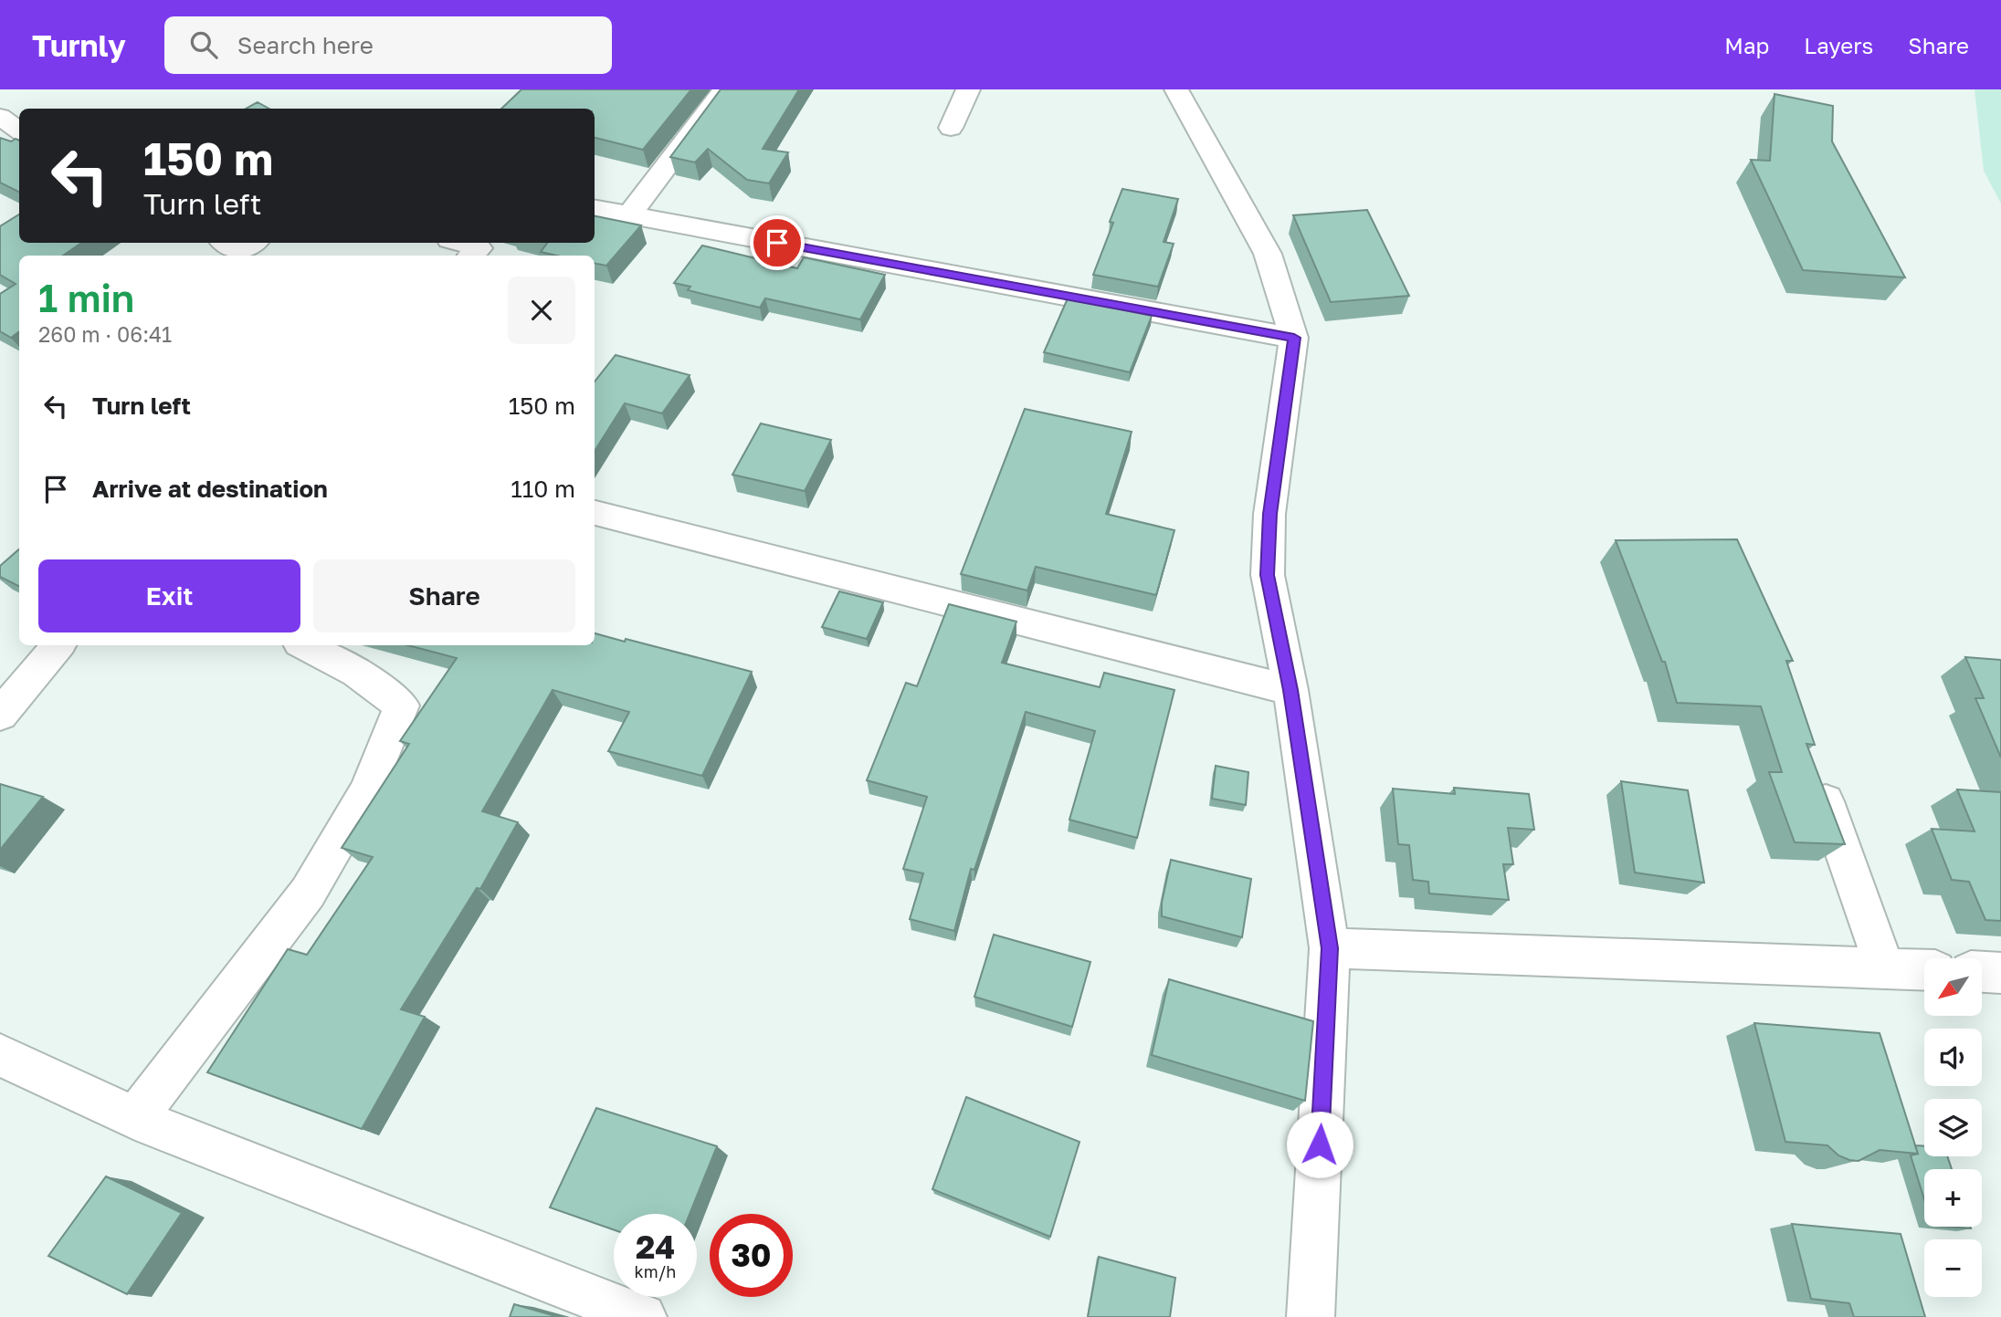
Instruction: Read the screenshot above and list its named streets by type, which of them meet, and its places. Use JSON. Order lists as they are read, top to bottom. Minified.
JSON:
{"north":"bottom left","page":{"header":"Turnly","search":"Search here","nav":["Map","Layers","Share"],"turn":["150 m","Turn left"],"heading":["1 min","260 m · 06:41"],"list":[{"name":"Turn left","value":"150 m"},{"name":"Arrive at destination","value":"110 m"}],"buttons":["Exit","Share"],"map_buttons":["+","−"],"speed":"24 km/h","limit":"30"}}
